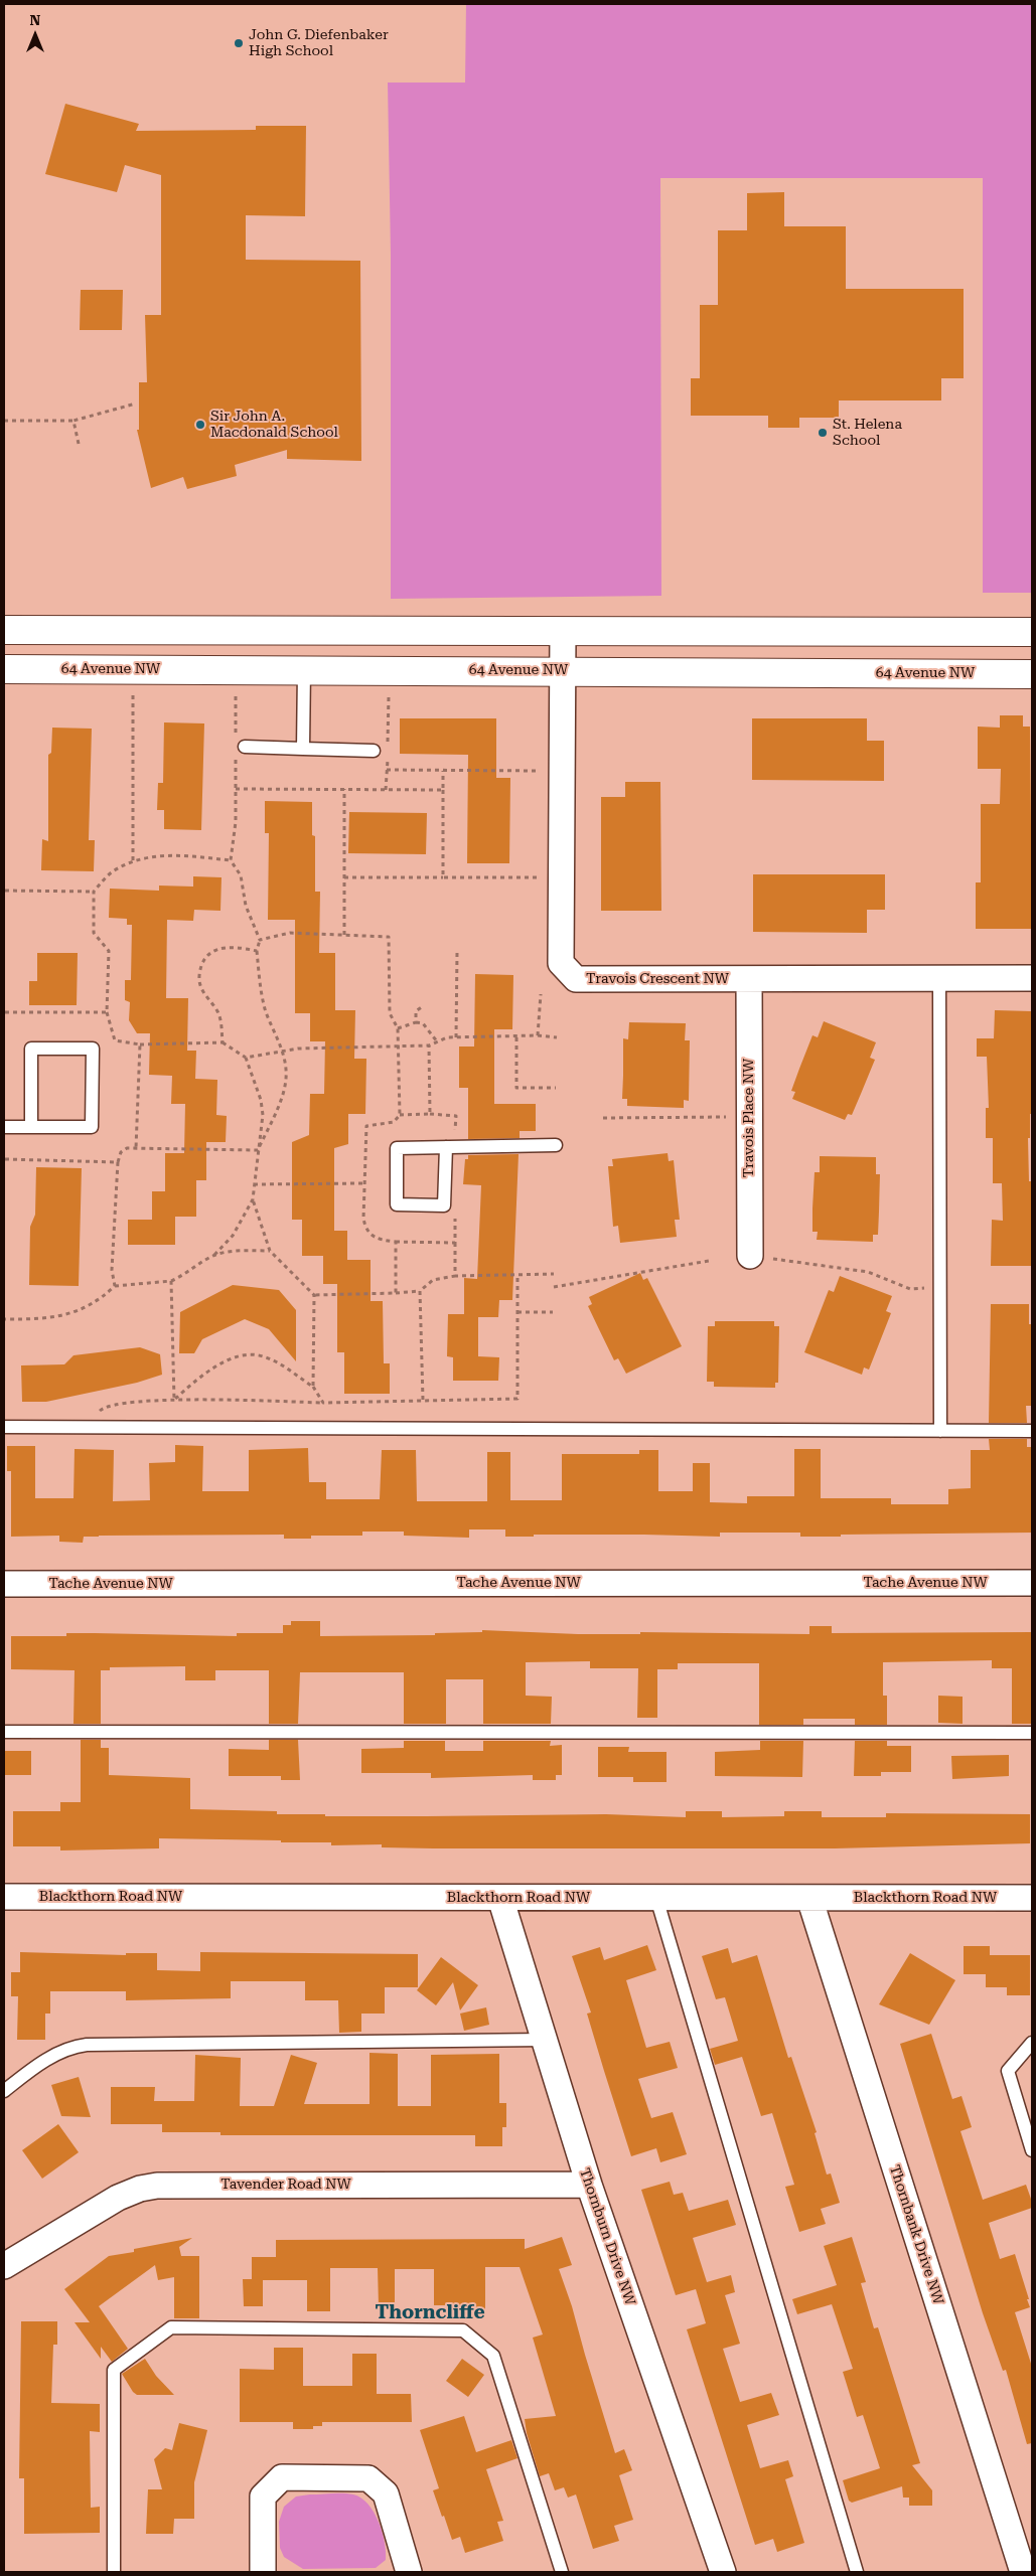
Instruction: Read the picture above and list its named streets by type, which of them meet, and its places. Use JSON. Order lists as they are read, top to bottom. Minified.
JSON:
{"streets":{"main road":["64 Avenue NW"],"street":["Travois Crescent NW","Travois Place NW","Tache Avenue NW","Blackthorn Road NW","Tavender Road NW","Thornbank Drive NW","Thornburn Drive NW"]},"crossings":[["64 Avenue NW","Travois Crescent NW"],["Travois Crescent NW","Travois Place NW"],["Blackthorn Road NW","Thornbank Drive NW"],["Blackthorn Road NW","Thornburn Drive NW"],["Tavender Road NW","Thornburn Drive NW"]],"districts":["Thorncliffe"],"places":["John G. Diefenbaker High School","Sir John A. Macdonald School","St. Helena School"],"north":"top"}
